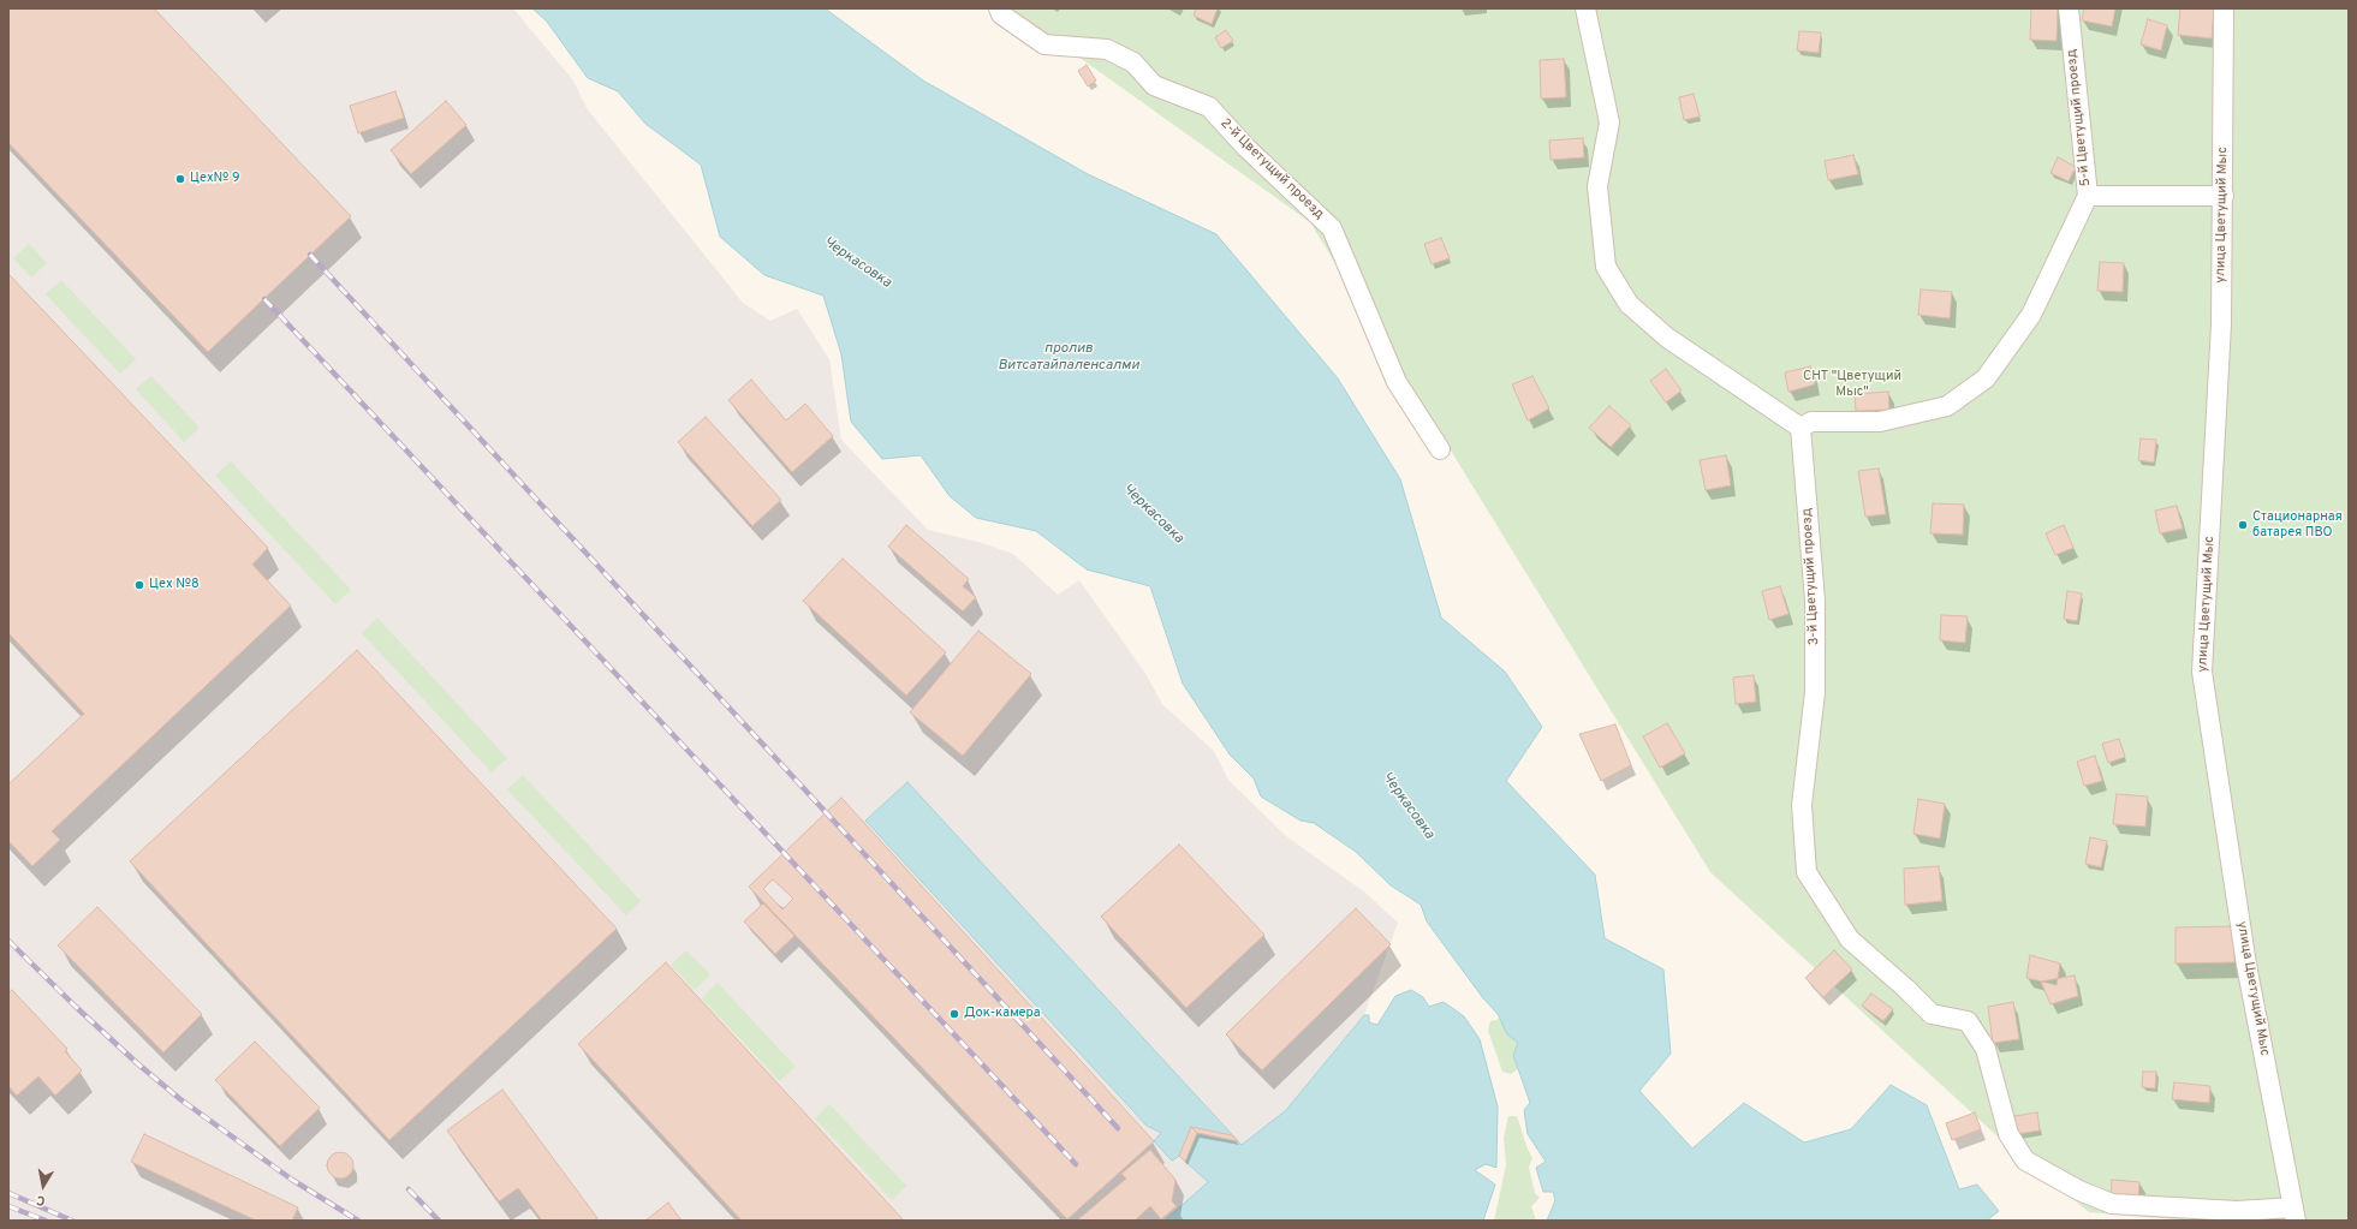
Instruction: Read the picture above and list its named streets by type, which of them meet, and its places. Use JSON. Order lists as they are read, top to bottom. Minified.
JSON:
{"streets":{"street":["5-й Цветущий проезд","2-й Цветущий проезд","улица Цветущий Мыс","3-й Цветущий проезд"]},"crossings":[["5-й Цветущий проезд","3-й Цветущий проезд"],["улица Цветущий Мыс","3-й Цветущий проезд"]],"water":["Черкасовка","пролив Витсатайпаленсалми"],"parks":["СНТ \"Цветущий Мыс\""],"places":["Цех№ 9","Стационарная батарея ПВО","Цех №8","Док-камера"],"north":"bottom"}
